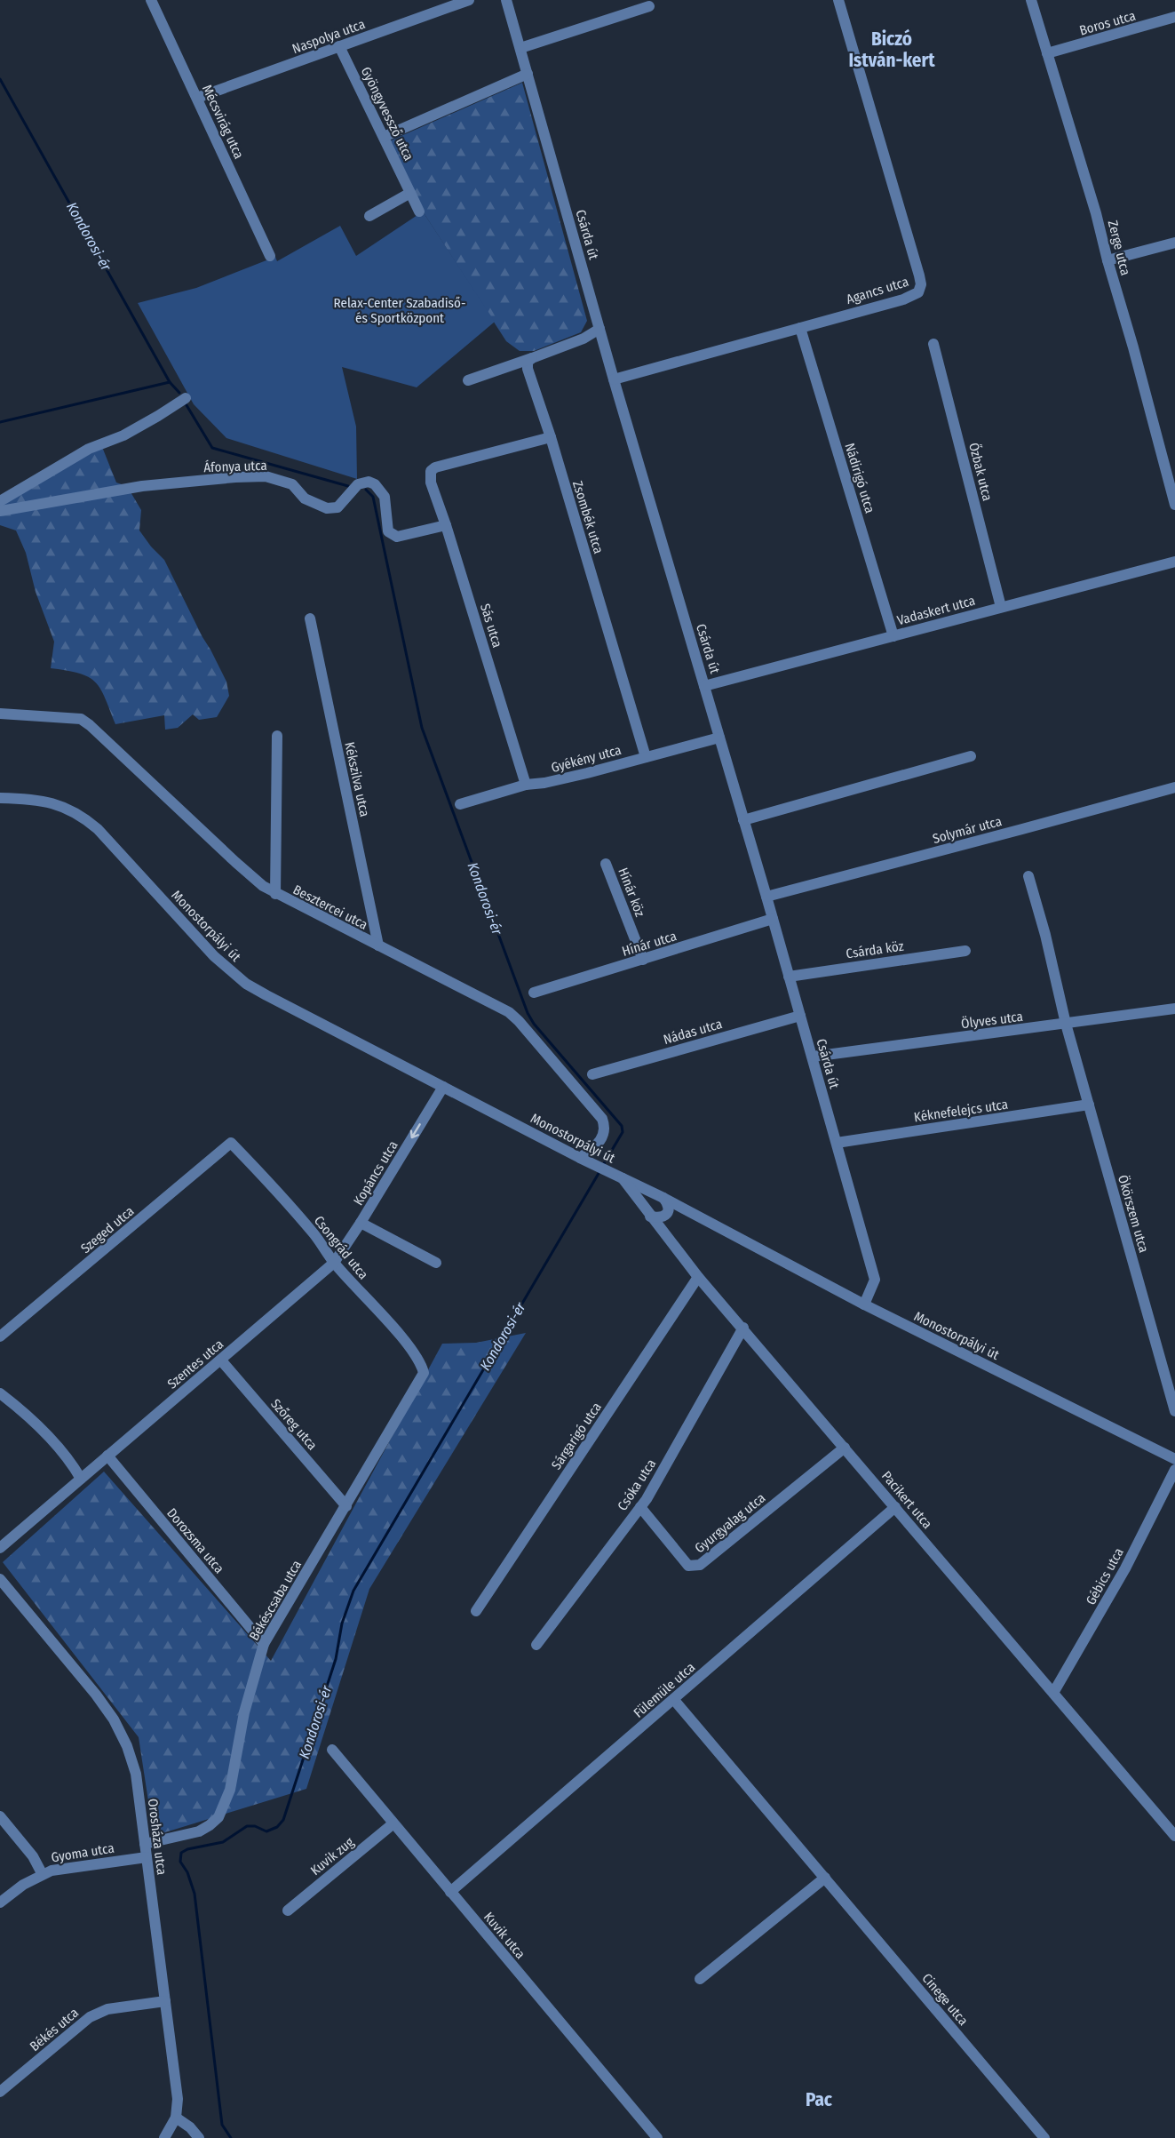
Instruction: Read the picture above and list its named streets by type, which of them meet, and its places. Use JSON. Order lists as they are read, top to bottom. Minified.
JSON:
{"streets":{"street":["Boros utca","Naspolya utca","Gyöngyvessző utca","Mécsvirág utca","Csárda út","Zerge utca","Agancs utca","Áfonya utca","Őzbak utca","Nádirigó utca","Zsombék utca","Vadaskert utca","Sás utca","Gyékény utca","Kékszilva utca","Solymár utca","Hínár köz","Besztercei utca","Monostorpályi út","Hínár utca","Csárda köz","Ölyves utca","Nádas utca","Kéknefelejcs utca","Kopáncs utca","Ökörszem utca","Szeged utca","Csongrád utca","Szentes utca","Szőreg utca","Sárgarigó utca","Csóka utca","Pacikert utca","Gyurgyalag utca","Dorozsma utca","Gébics utca","Békéscsaba utca","Fülemüle utca","Orosháza utca","Gyoma utca","Kuvik zug","Kuvik utca","Cinege utca","Békés utca"]},"crossings":[["Boros utca","Zerge utca"],["Naspolya utca","Gyöngyvessző utca"],["Naspolya utca","Mécsvirág utca"],["Csárda út","Agancs utca"],["Csárda út","Vadaskert utca"],["Csárda út","Gyékény utca"],["Csárda út","Solymár utca"],["Csárda út","Monostorpályi út"],["Csárda út","Hínár utca"],["Csárda út","Csárda köz"],["Csárda út","Ölyves utca"],["Csárda út","Nádas utca"],["Csárda út","Kéknefelejcs utca"],["Agancs utca","Nádirigó utca"],["Áfonya utca","Sás utca"],["Őzbak utca","Vadaskert utca"],["Nádirigó utca","Vadaskert utca"],["Zsombék utca","Sás utca"],["Zsombék utca","Gyékény utca"],["Sás utca","Gyékény utca"],["Kékszilva utca","Besztercei utca"],["Hínár köz","Hínár utca"],["Besztercei utca","Monostorpályi út"],["Monostorpályi út","Kopáncs utca"],["Monostorpályi út","Pacikert utca"],["Ölyves utca","Ökörszem utca"],["Kéknefelejcs utca","Ökörszem utca"],["Kopáncs utca","Csongrád utca"],["Kopáncs utca","Szentes utca"],["Szeged utca","Csongrád utca"],["Csongrád utca","Szentes utca"],["Csongrád utca","Békéscsaba utca"],["Szentes utca","Szőreg utca"],["Szentes utca","Dorozsma utca"],["Szőreg utca","Békéscsaba utca"],["Sárgarigó utca","Pacikert utca"],["Csóka utca","Pacikert utca"],["Csóka utca","Gyurgyalag utca"],["Pacikert utca","Gyurgyalag utca"],["Pacikert utca","Gébics utca"],["Pacikert utca","Fülemüle utca"],["Dorozsma utca","Békéscsaba utca"],["Békéscsaba utca","Orosháza utca"],["Fülemüle utca","Kuvik utca"],["Fülemüle utca","Cinege utca"],["Orosháza utca","Gyoma utca"],["Orosháza utca","Békés utca"],["Kuvik zug","Kuvik utca"]],"one_way":["Kopáncs utca"],"districts":["Biczó István-kert","Pac"],"water":["Kondorosi-ér"],"parks":["Relax-Center Szabadiső- és Sportközpont"]}
